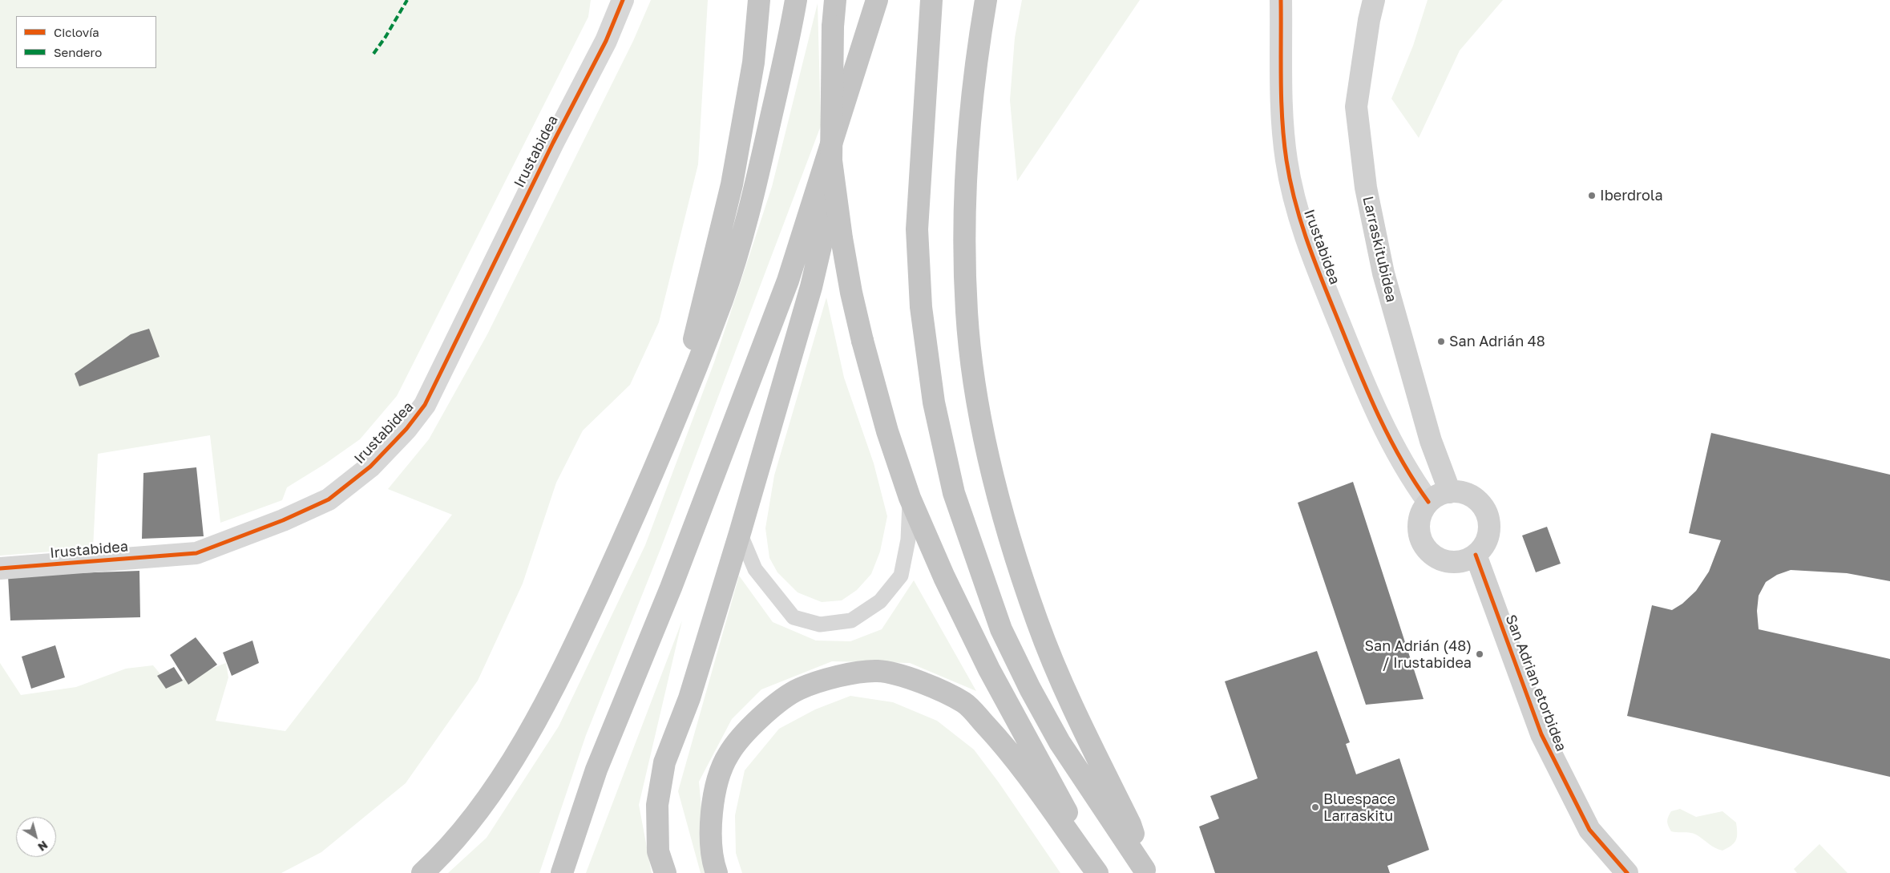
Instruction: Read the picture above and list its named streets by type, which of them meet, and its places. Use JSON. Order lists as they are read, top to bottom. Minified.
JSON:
{"streets":{"street":["Irustabidea","Larraskitubidea","San Adrian etorbidea"]},"crossings":[["Irustabidea","Larraskitubidea"],["Irustabidea","San Adrian etorbidea"],["Larraskitubidea","San Adrian etorbidea"]],"places":["Iberdrola","San Adrián 48","San Adrián (48) / Irustabidea","Bluespace Larraskitu"],"legend":["Ciclovía","Sendero"],"north":"bottom right"}
